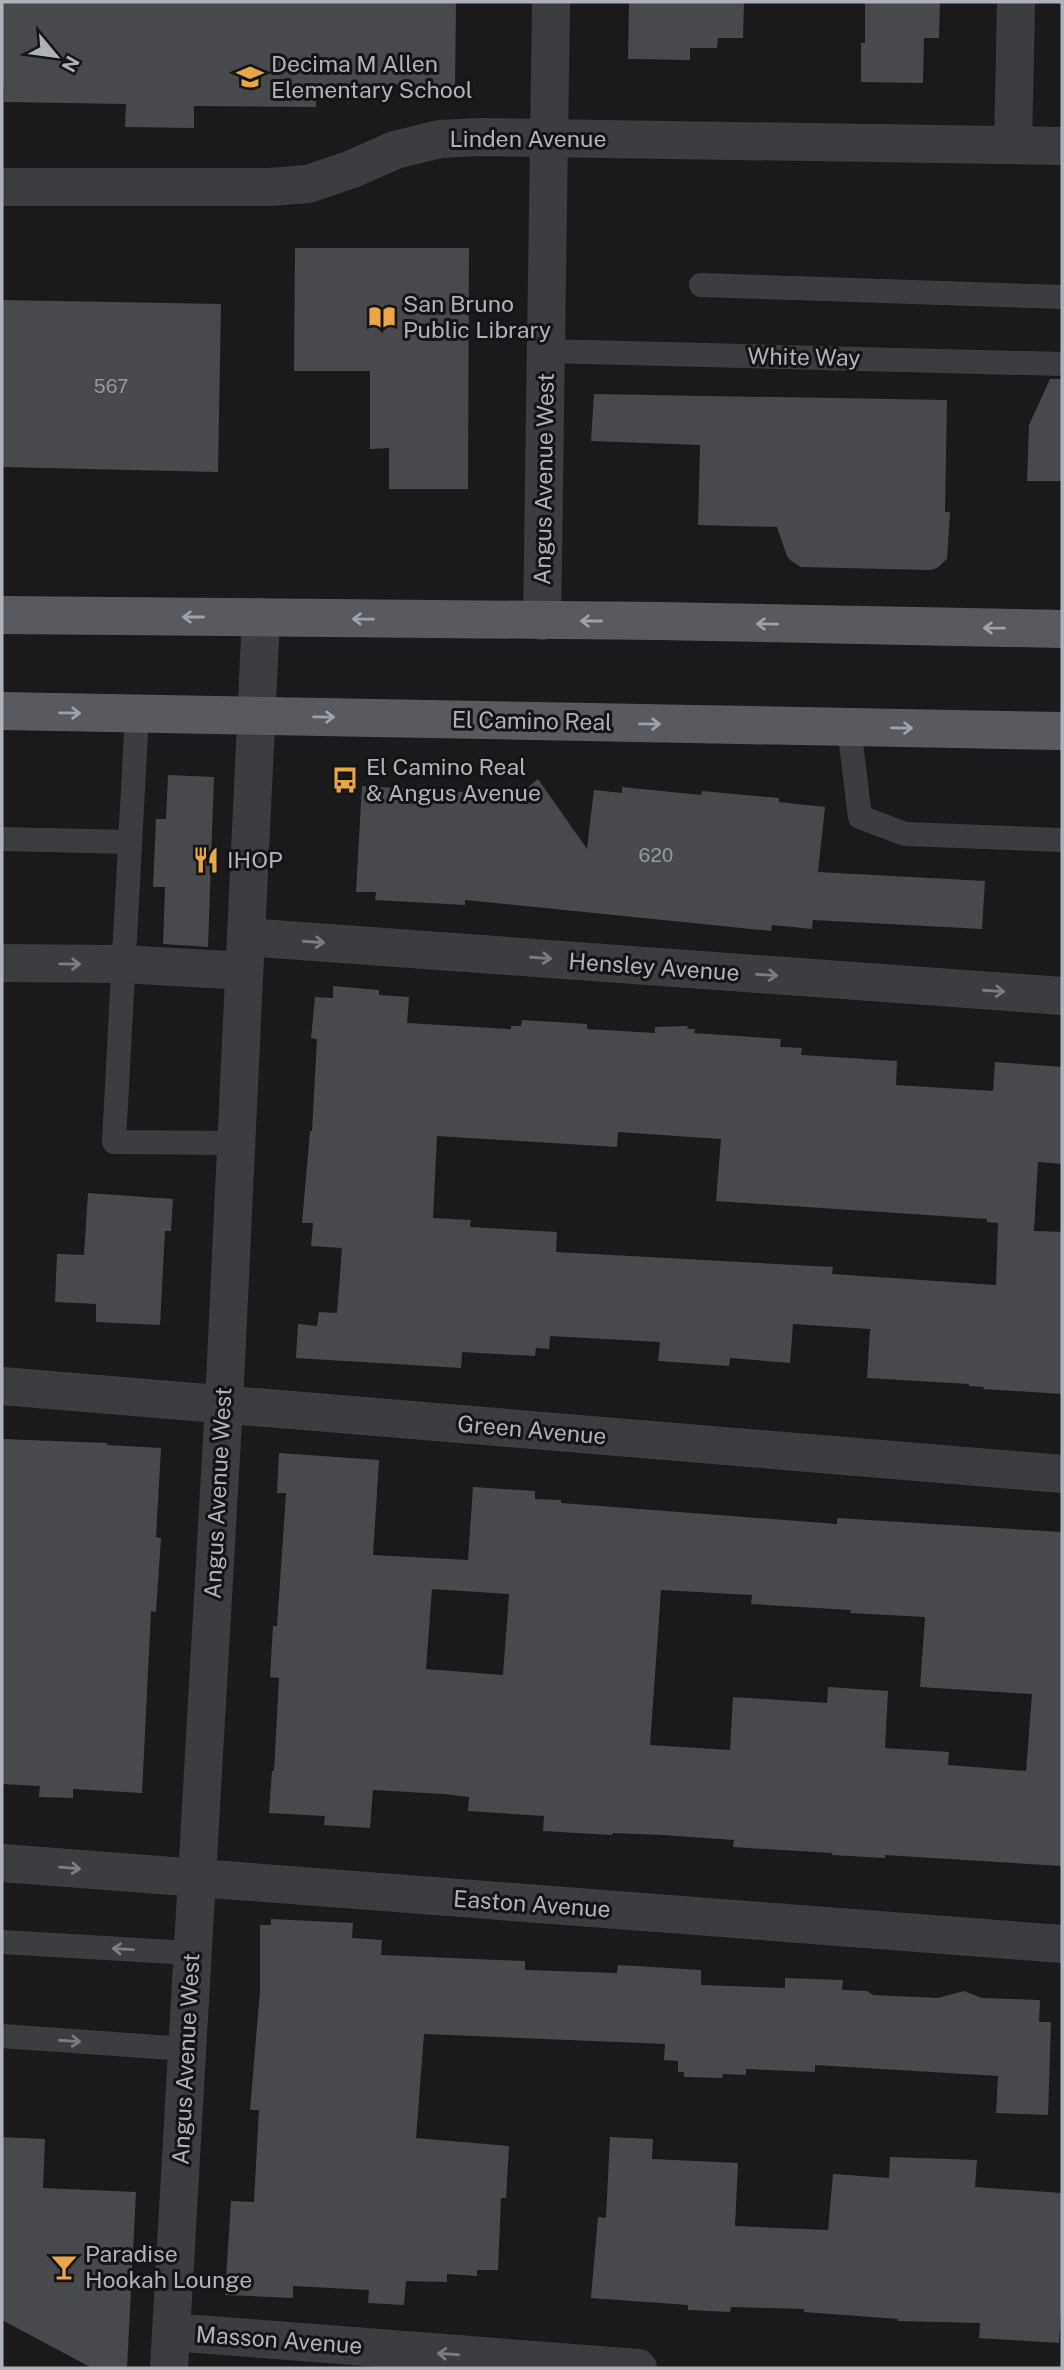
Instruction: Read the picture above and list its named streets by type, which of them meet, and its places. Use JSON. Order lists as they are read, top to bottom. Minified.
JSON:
{"streets":{"main road":["El Camino Real"],"street":["Linden Avenue","Angus Avenue West","Hensley Avenue","Green Avenue","Easton Avenue","Masson Avenue"],"lane":["White Way"]},"crossings":[["Linden Avenue","Angus Avenue West"],["White Way","Angus Avenue West"],["Angus Avenue West","El Camino Real"],["Angus Avenue West","Hensley Avenue"],["Angus Avenue West","Green Avenue"],["Angus Avenue West","Easton Avenue"],["Angus Avenue West","Masson Avenue"]],"one_way":["Hensley Avenue","Masson Avenue"],"places":{"school or university":["Decima M Allen Elementary School"],"library":["San Bruno Public Library"],"bus stop":["El Camino Real & Angus Avenue"],"restaurant":["IHOP"],"bar":["Paradise Hookah Lounge"]},"house_numbers":["567","620"],"north":"bottom right"}
